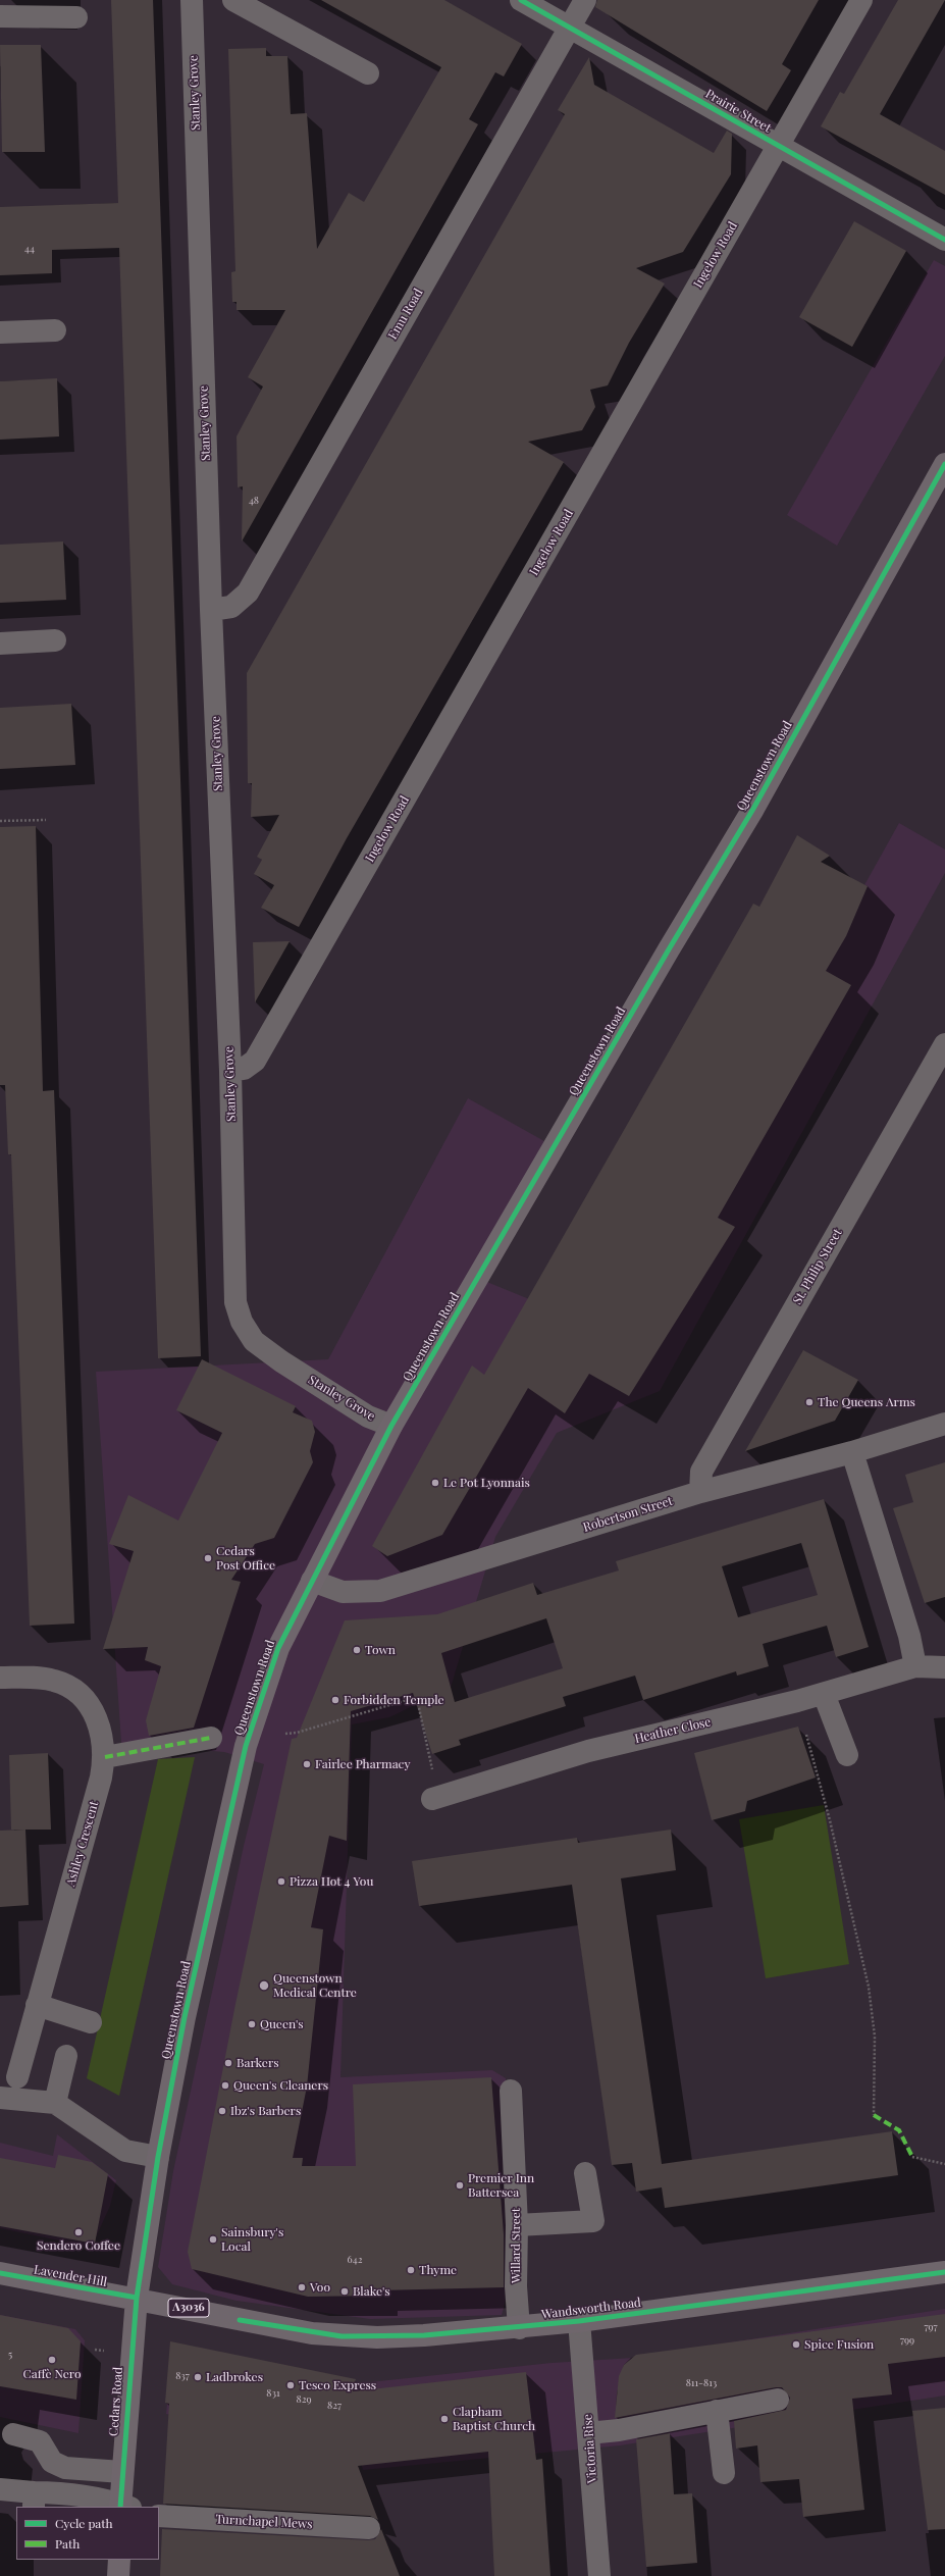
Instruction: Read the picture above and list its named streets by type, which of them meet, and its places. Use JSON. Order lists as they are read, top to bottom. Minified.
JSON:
{"streets":{"main road":["Queenstown Road","Lavender Hill","A3036","Wandsworth Road","Cedars Road"],"street":["Stanley Grove","Prairie Street","Ingelow Road","Emu Road","St. Philip Street","Robertson Street","Heather Close","Ashley Crescent","Willard Street","Victoria Rise","Turnchapel Mews"]},"crossings":[["Stanley Grove","Ingelow Road"],["Stanley Grove","Emu Road"],["Stanley Grove","Queenstown Road"],["Prairie Street","Ingelow Road"],["Prairie Street","Emu Road"],["Queenstown Road","Robertson Street"],["Queenstown Road","Lavender Hill"],["Queenstown Road","Wandsworth Road"],["Queenstown Road","Cedars Road"],["St. Philip Street","Robertson Street"],["Willard Street","Wandsworth Road"],["Lavender Hill","Wandsworth Road"],["Lavender Hill","Cedars Road"],["Wandsworth Road","Cedars Road"],["Wandsworth Road","Victoria Rise"]],"places":["The Queens Arms","Le Pot Lyonnais","Cedars Post Office","Town","Forbidden Temple","Fairlee Pharmacy","Pizza Hot 4 You","Queenstown Medical Centre","Queen's","Barkers","Queen's Cleaners","Ibz's Barbers","Premier Inn Battersea","Sendero Coffee","Sainsbury's Local","Thyme","Voo","Blake's","Spice Fusion","Caffè Nero","Ladbrokes","Tesco Express","Clapham Baptist Church"],"house_numbers":["44","48","642","797","799","5","837","811-813","831","829","827"],"legend":["Cycle path","Path"]}
